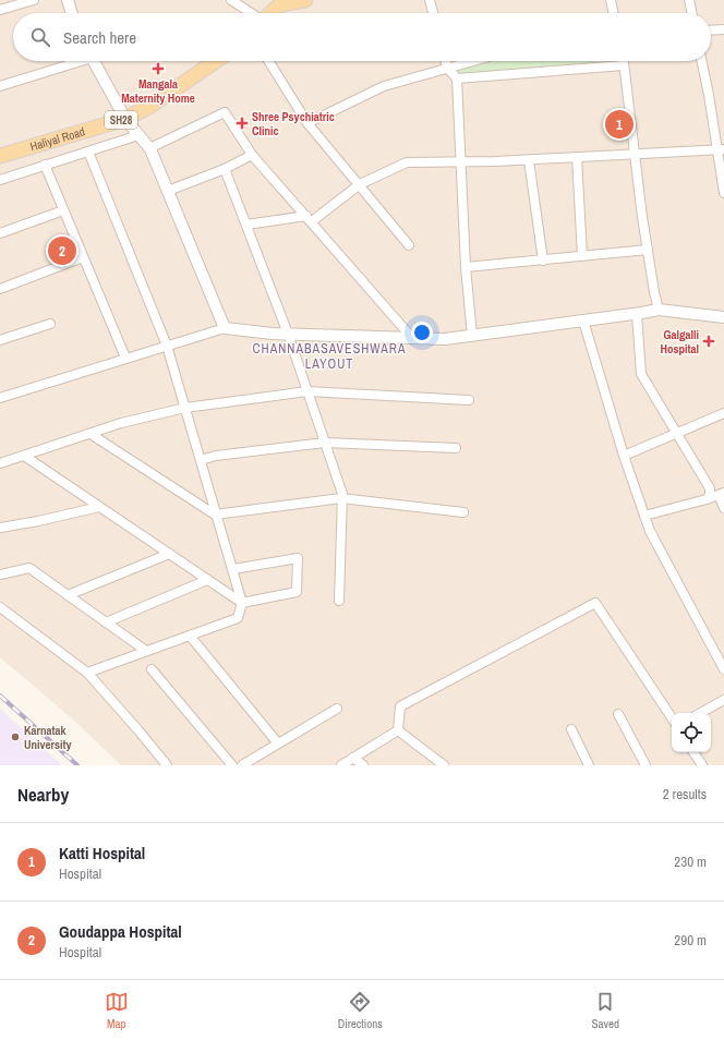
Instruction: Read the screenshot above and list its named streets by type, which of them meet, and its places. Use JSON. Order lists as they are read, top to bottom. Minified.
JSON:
{"streets":{"main road":["SH28","Haliyal Road"]},"districts":["CHANNABASAVESHWARA LAYOUT"],"places":{"health":["Mangala Maternity Home","Shree Psychiatric Clinic","Galgalli Hospital"],"other":["Karnatak University"]},"page":{"search":"Search here","pins":["1","2"],"heading":["Nearby","2 results"],"list":[{"mark":"1","name":"Katti Hospital","note":"Hospital","value":"230 m"},{"mark":"2","name":"Goudappa Hospital","note":"Hospital","value":"290 m"}],"nav":["Map","Directions","Saved"]}}
